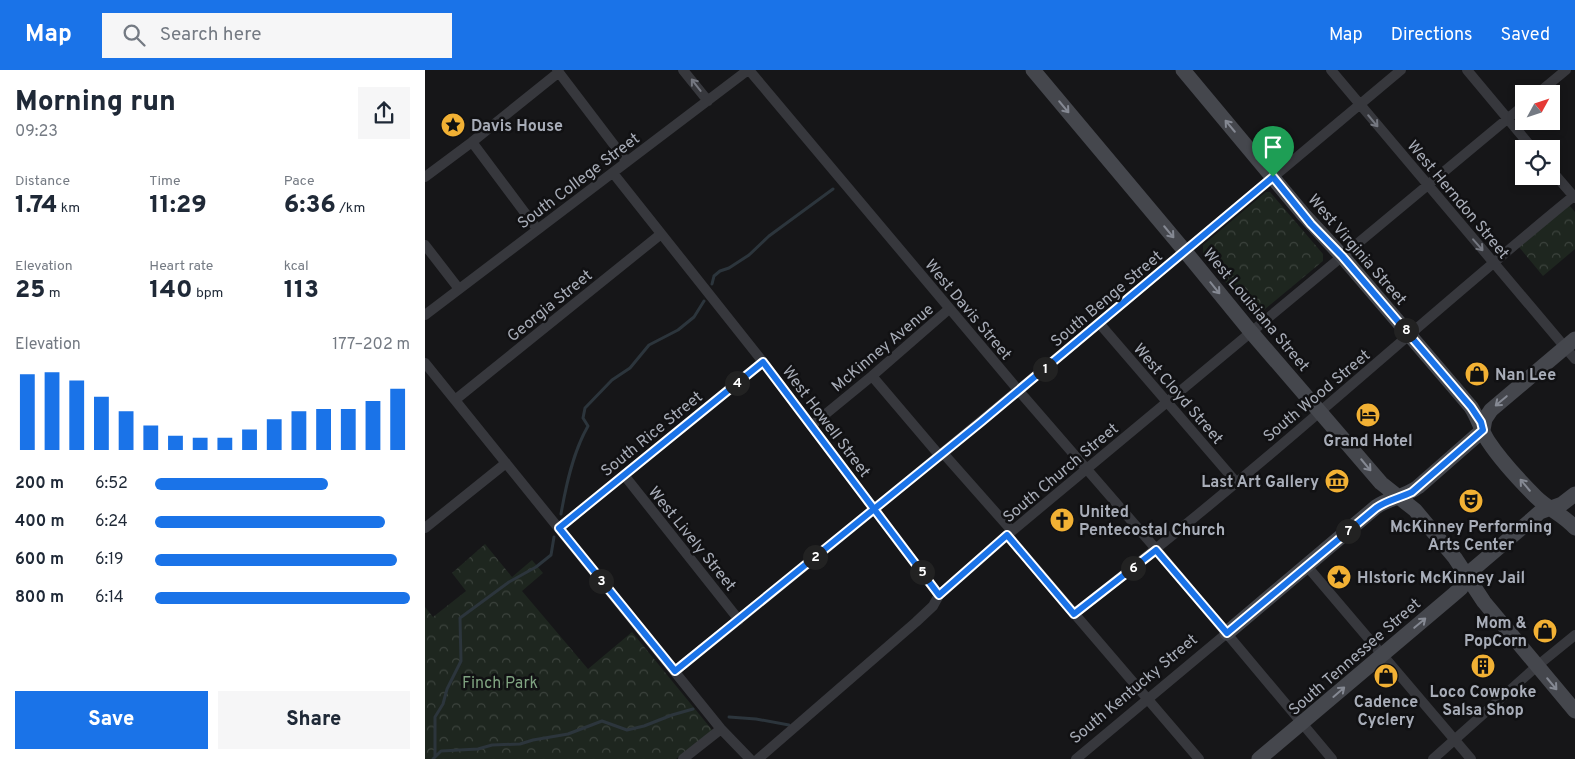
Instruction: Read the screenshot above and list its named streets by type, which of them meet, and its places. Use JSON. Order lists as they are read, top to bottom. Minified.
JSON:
{"streets":{"main road":["West Virginia Street","West Louisiana Street","South Tennessee Street","South Kentucky Street"],"street":["South College Street","West Herndon Street","South Benge Street","Georgia Street","West Davis Street","McKinney Avenue","West Cloyd Street","South Wood Street","West Howell Street","South Rice Street","South Church Street","West Lively Street"]},"crossings":[["South College Street","West Davis Street"],["South College Street","West Howell Street"],["West Herndon Street","South Benge Street"],["West Herndon Street","South Wood Street"],["West Herndon Street","South Church Street"],["West Virginia Street","South Benge Street"],["West Virginia Street","South Wood Street"],["West Virginia Street","South Church Street"],["West Virginia Street","South Tennessee Street"],["West Virginia Street","South Kentucky Street"],["South Benge Street","West Davis Street"],["South Benge Street","West Louisiana Street"],["South Benge Street","West Cloyd Street"],["South Benge Street","West Howell Street"],["South Benge Street","West Lively Street"],["Georgia Street","West Howell Street"],["West Davis Street","McKinney Avenue"],["West Davis Street","South Wood Street"],["West Davis Street","South Church Street"],["West Davis Street","South Tennessee Street"],["West Davis Street","South Kentucky Street"],["West Louisiana Street","South Wood Street"],["West Louisiana Street","South Church Street"],["West Louisiana Street","South Tennessee Street"],["West Louisiana Street","South Kentucky Street"],["McKinney Avenue","West Howell Street"],["West Cloyd Street","South Wood Street"],["West Cloyd Street","South Church Street"],["West Howell Street","South Rice Street"],["West Howell Street","South Church Street"],["South Rice Street","West Lively Street"]],"one_way":["West Herndon Street","West Virginia Street","West Louisiana Street","South Tennessee Street"],"parks":["Finch Park"],"places":{"place":["Davis House","HIstoric McKinney Jail"],"shop":["Nan Lee","Mom & PopCorn","Cadence Cyclery"],"hotel":["Grand Hotel"],"museum":["Last Art Gallery"],"theatre":["McKinney Performing Arts Center"],"church":["United Pentecostal Church"],"building":["Loco Cowpoke Salsa Shop"]},"north":"top right","page":{"header":"Map","search":"Search here","nav":["Map","Directions","Saved"],"heading":["Morning run","09:23"],"stats":[["Distance","1.74 km"],["Time","11:29"],["Pace","6:36 /km"],["Elevation","25 m"],["Heart rate","140 bpm"],["kcal","113"]],"pins":["8","1","4","7","2","6","5","3"],"chart":["Elevation","177–202 m"],"list":[{"name":"200 m","note":"6:52"},{"name":"400 m","note":"6:24"},{"name":"600 m","note":"6:19"},{"name":"800 m","note":"6:14"}],"buttons":["Save","Share"]}}
